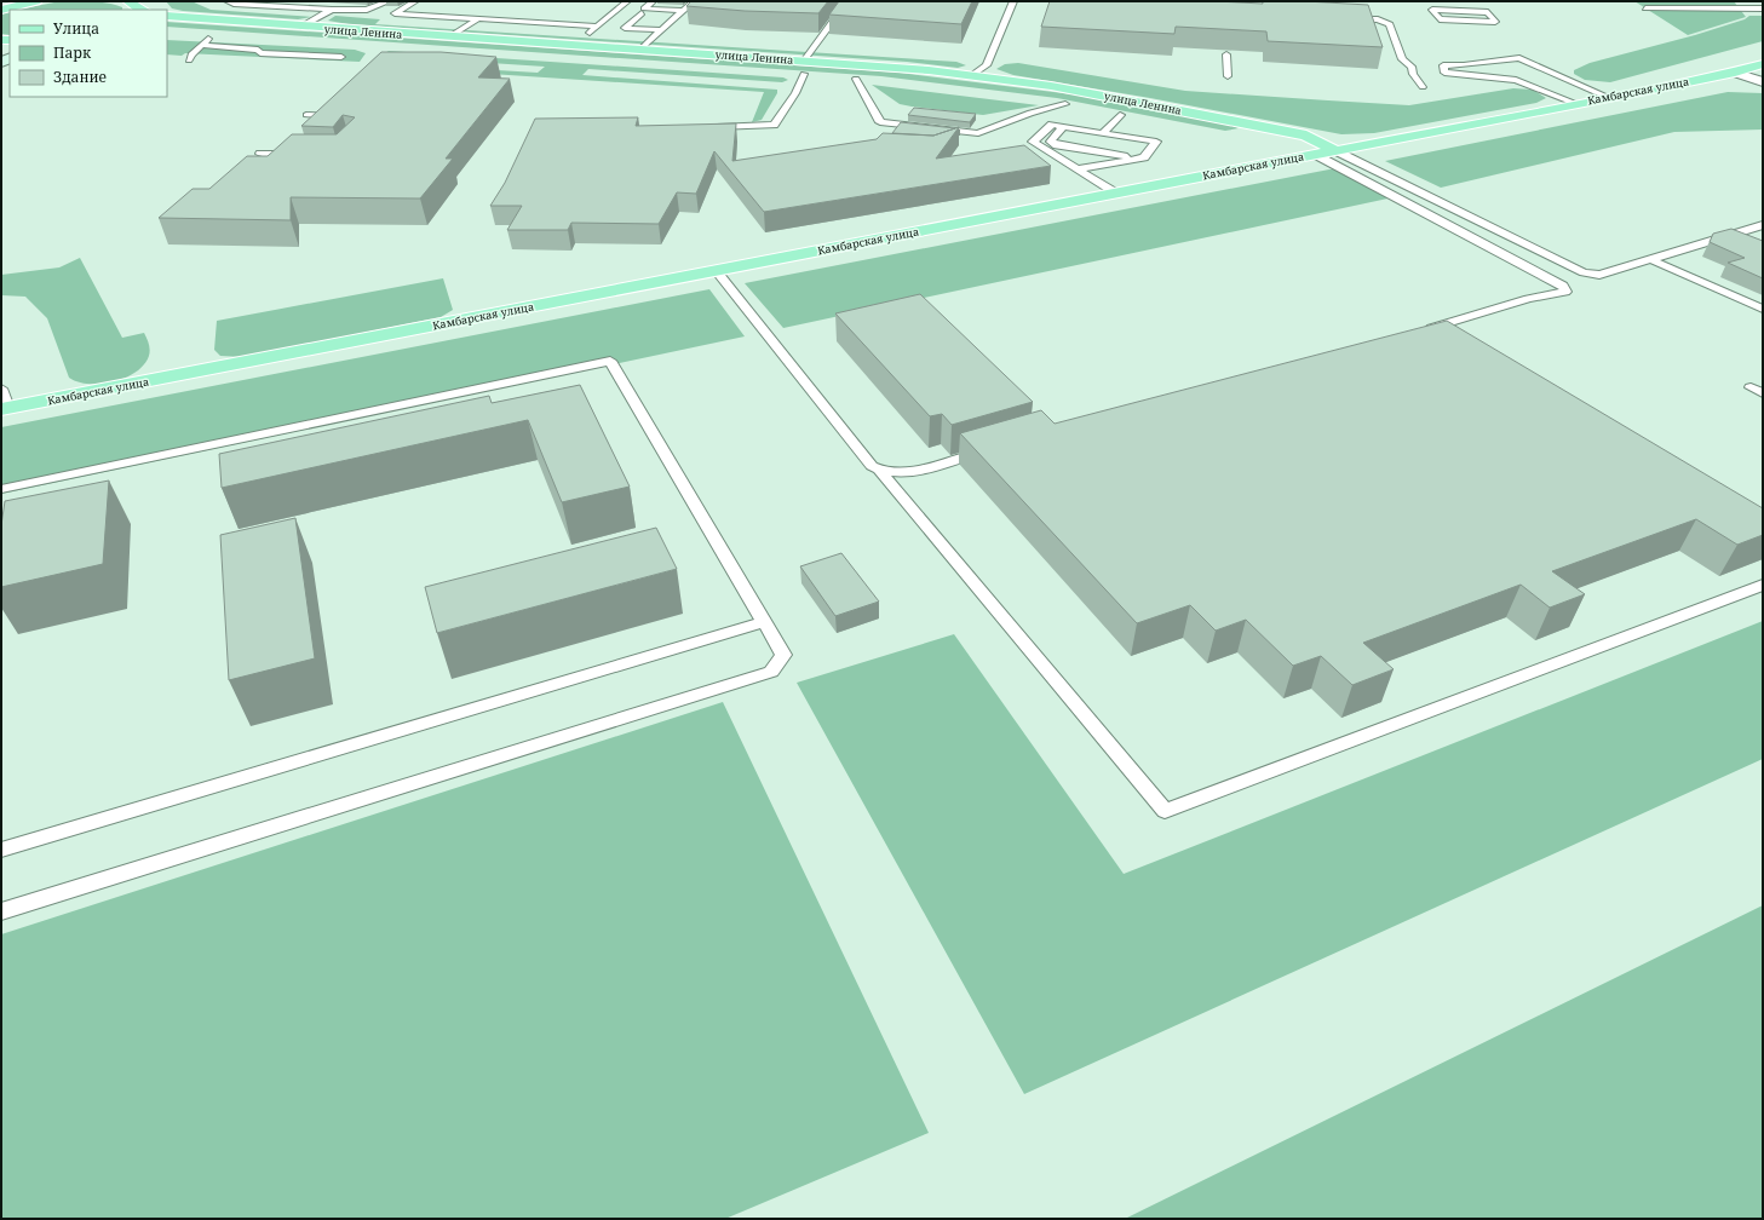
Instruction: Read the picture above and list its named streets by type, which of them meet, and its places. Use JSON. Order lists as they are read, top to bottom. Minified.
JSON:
{"streets":{"main road":["улица Ленина","Камбарская улица"]},"crossings":[["улица Ленина","Камбарская улица"]],"legend":["Улица","Парк","Здание"]}
